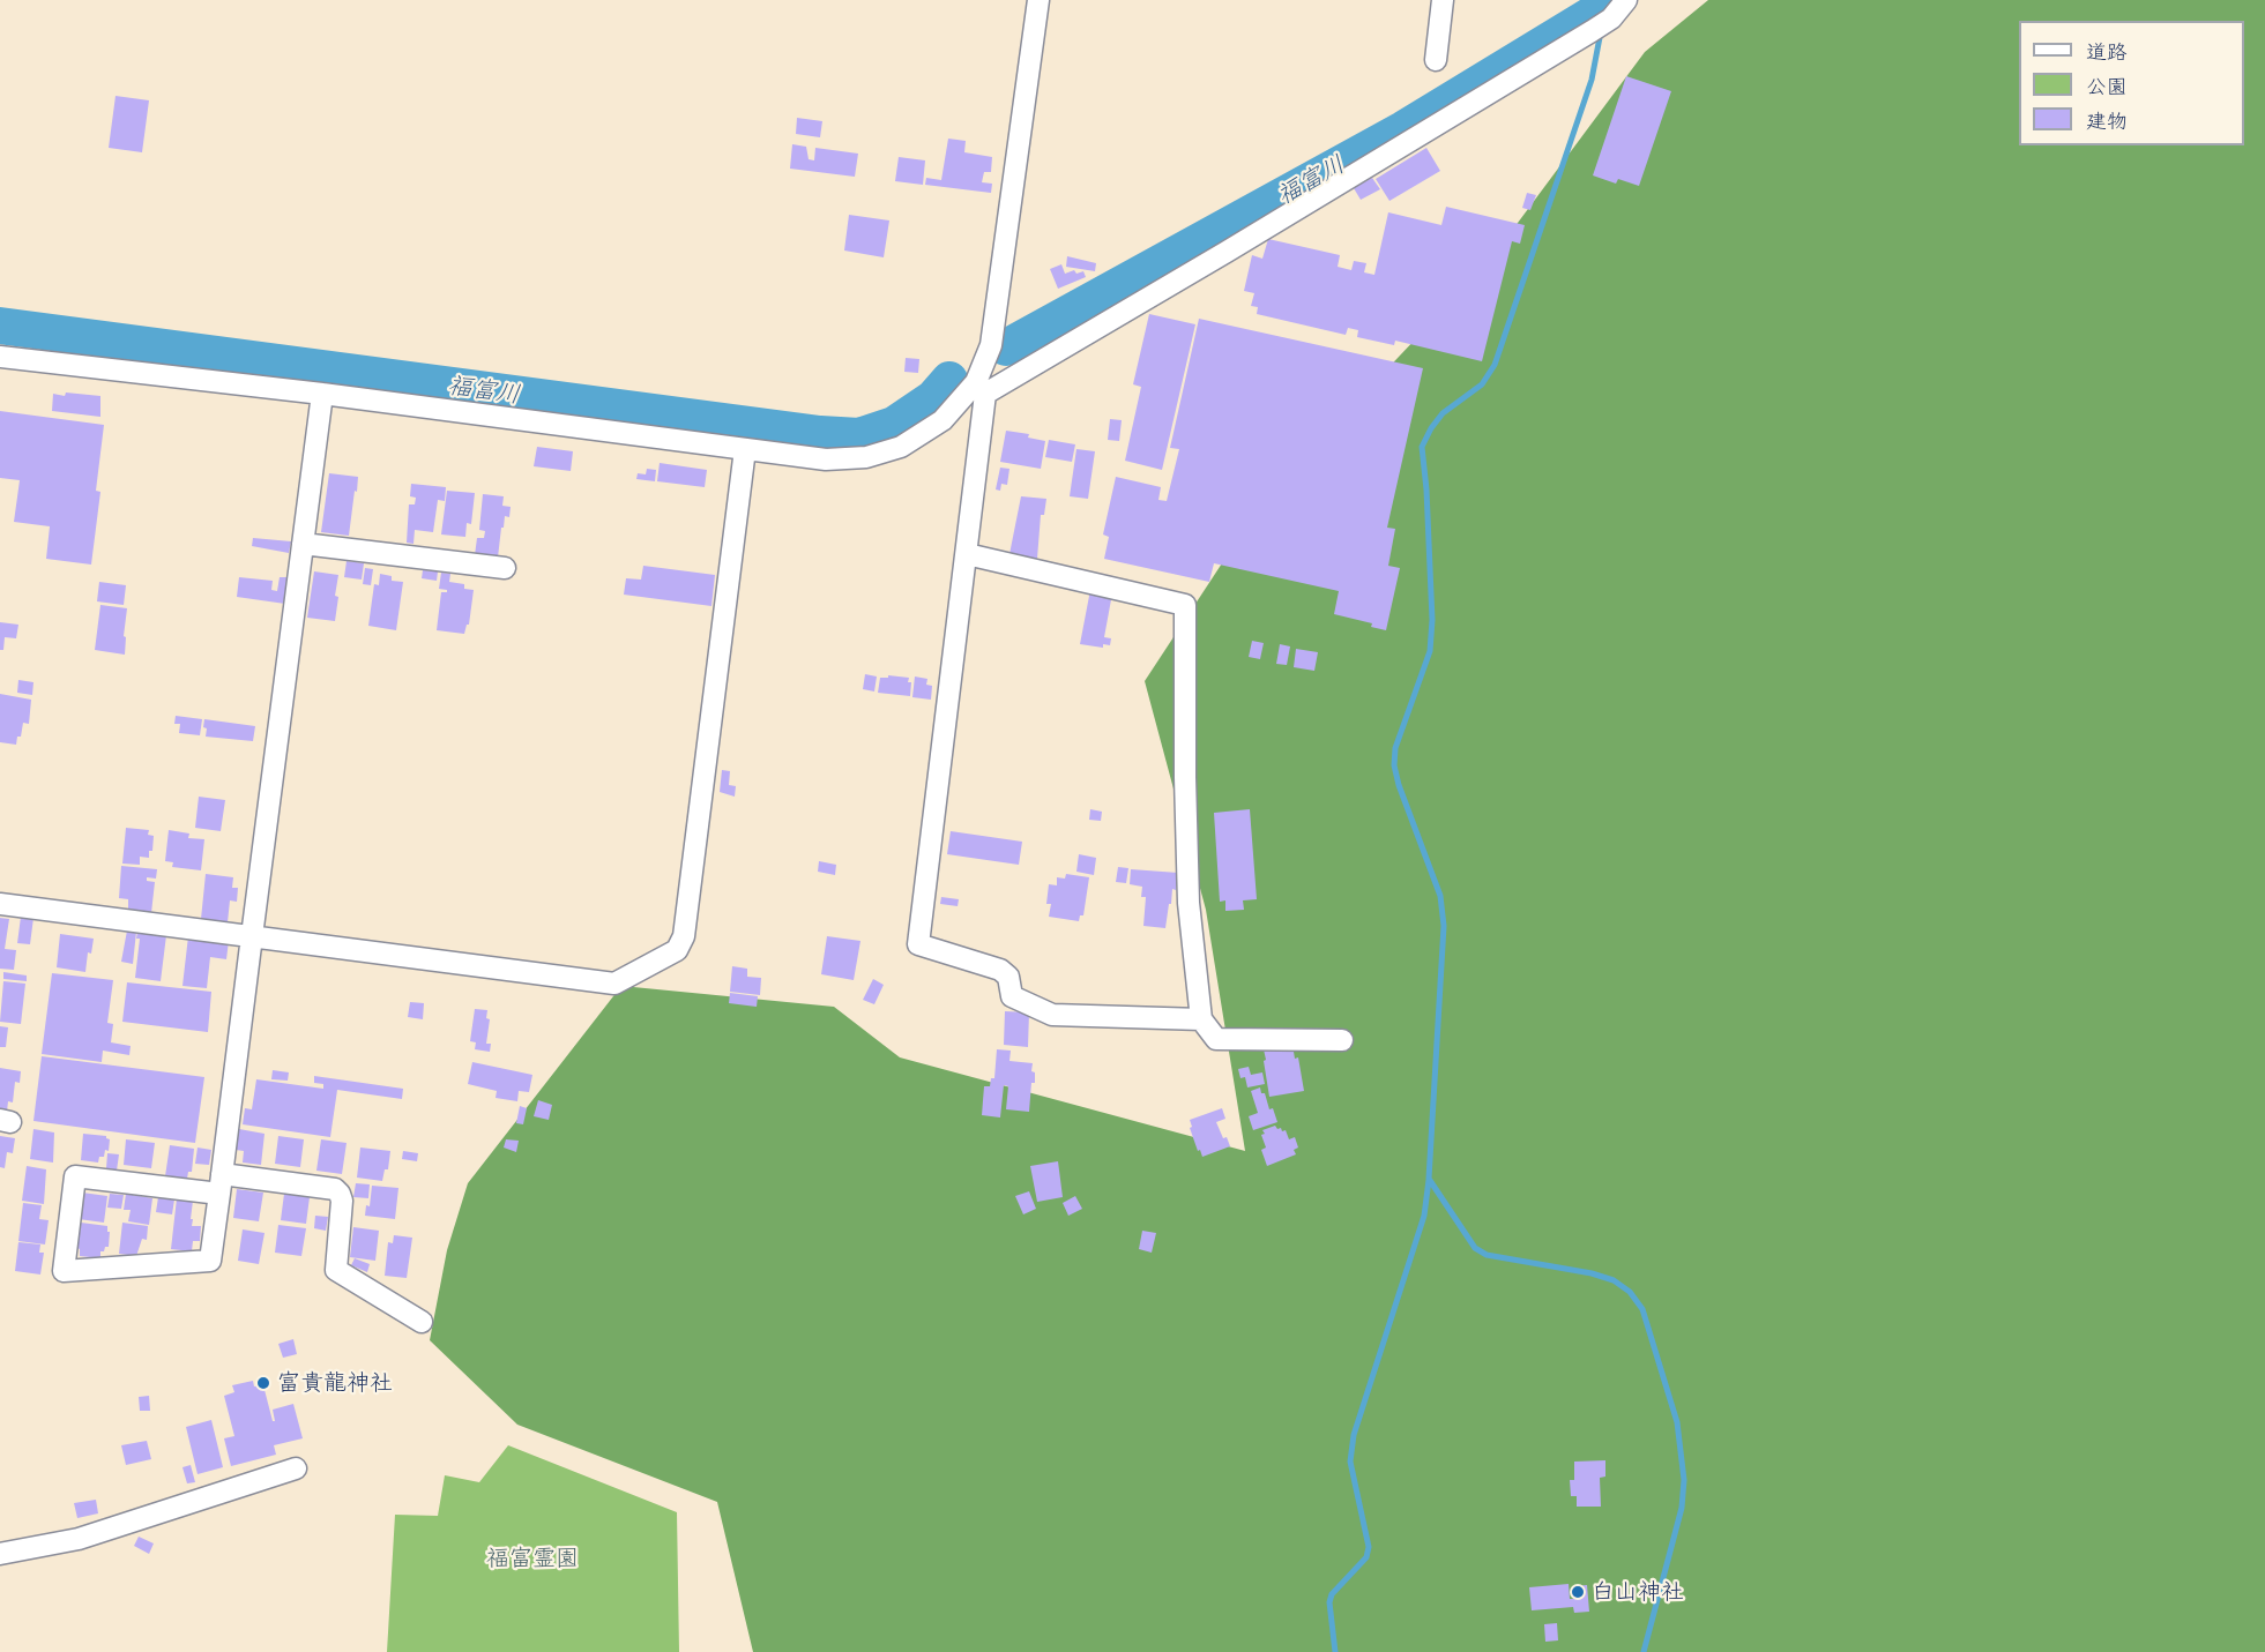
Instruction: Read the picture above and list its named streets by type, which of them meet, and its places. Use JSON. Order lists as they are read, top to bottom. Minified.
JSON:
{"water":["福富川"],"parks":["福富霊園"],"places":["富貴龍神社","白山神社"],"legend":["道路","公園","建物"]}
